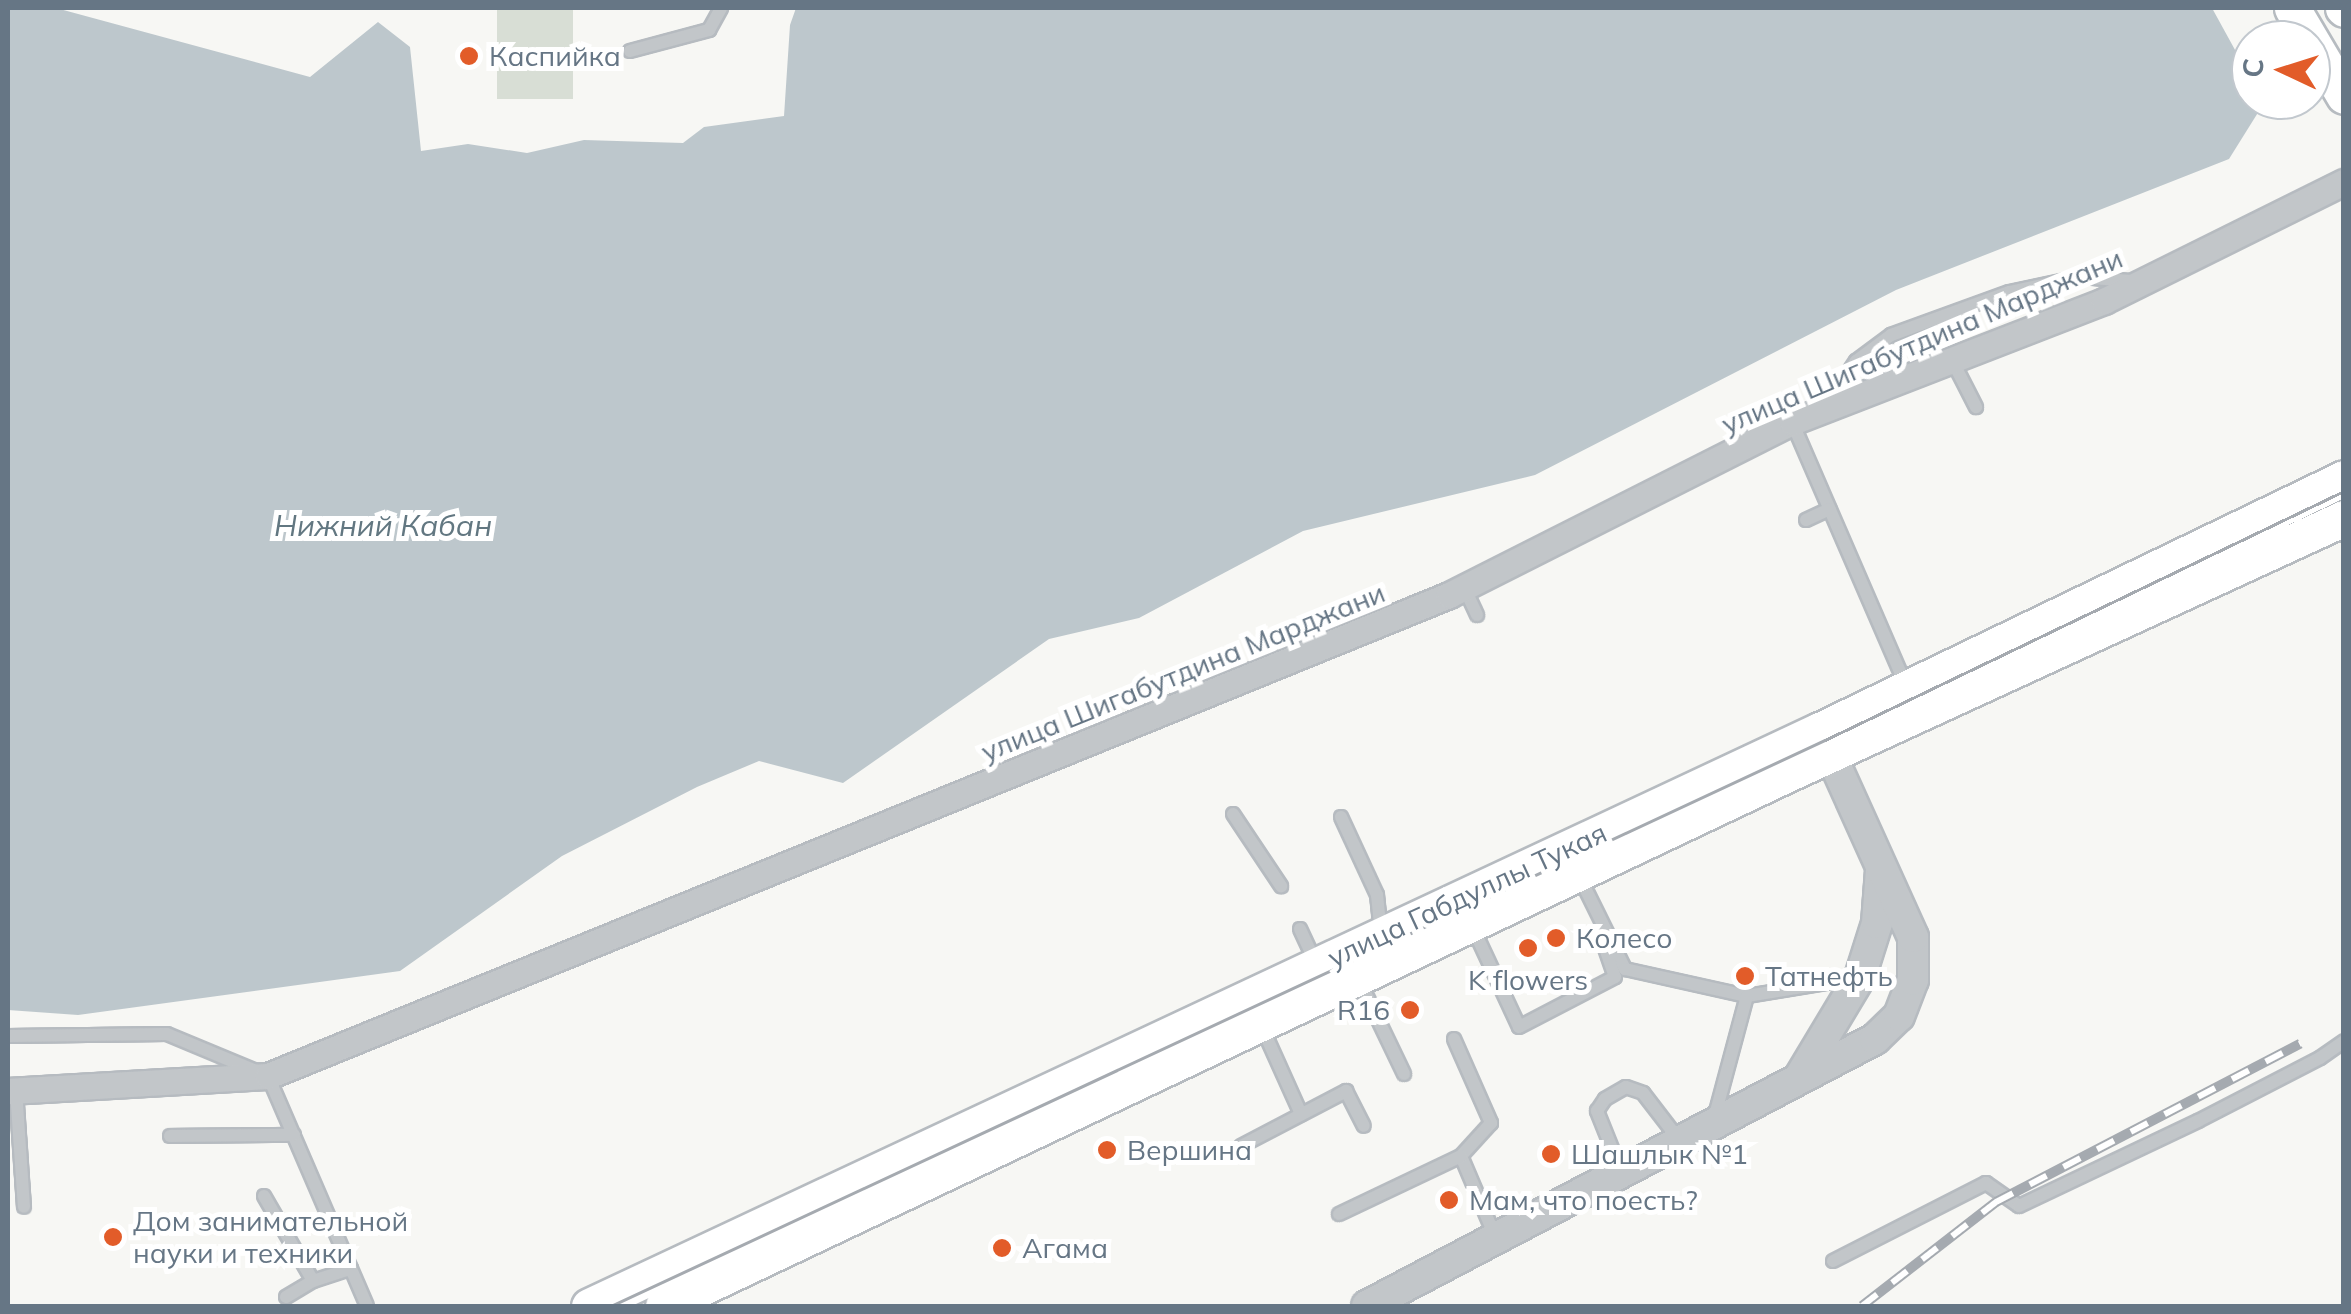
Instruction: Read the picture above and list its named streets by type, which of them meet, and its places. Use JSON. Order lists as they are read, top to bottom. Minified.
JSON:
{"streets":{"main road":["улица Габдуллы Тукая"],"street":["улица Шигабутдина Марджани"]},"water":["Нижний Кабан"],"places":["Каспийка","Колесо","K flowers","Татнефть","R16","Вершина","Шашлык №1","Мам, что поесть?","Дом занимательной науки и техники","Агама"],"north":"left"}
